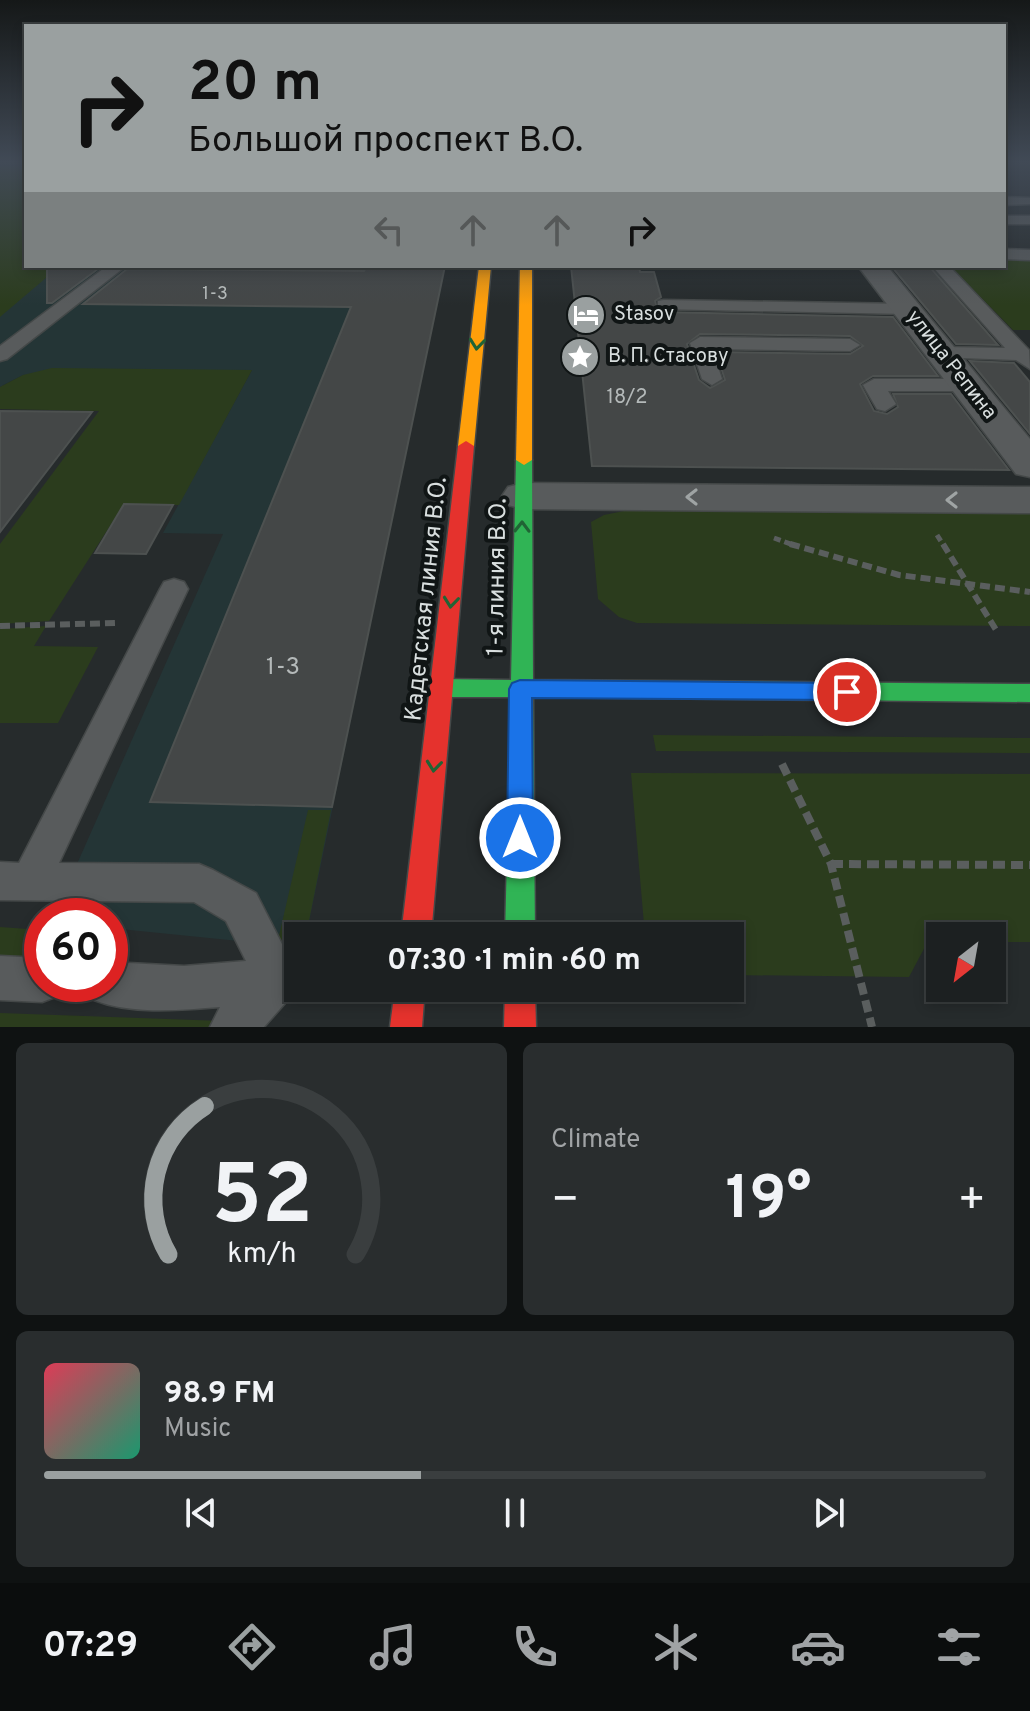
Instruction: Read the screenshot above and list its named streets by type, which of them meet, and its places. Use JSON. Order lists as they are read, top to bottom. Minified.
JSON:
{"streets":{"main road":["1-я линия В.О.","Кадетская линия В.О."],"street":["улица Репина"]},"one_way":["Кадетская линия В.О."],"places":{"hotel":["Stasov"],"place":["В. П. Стасову"]},"house_numbers":["1-3","18/2","1-3"],"north":"bottom left","page":{"turn":["20 m","Большой проспект В.О."],"limit":"60","trip":"07:30 · 1 min · 60 m","tile":"Climate","heat":["−","19°","+"],"song":["98.9 FM","Music"],"tabs":"07:29","gauge":["52","km/h"]}}
